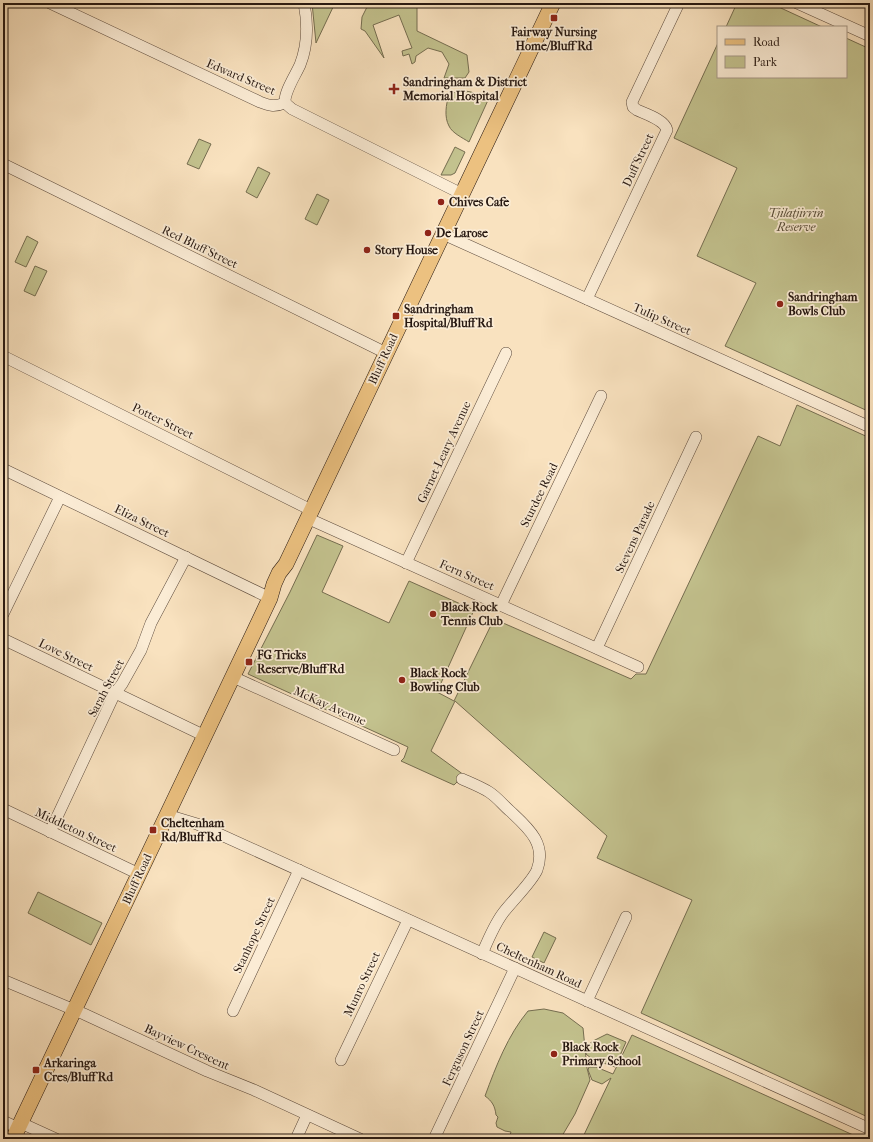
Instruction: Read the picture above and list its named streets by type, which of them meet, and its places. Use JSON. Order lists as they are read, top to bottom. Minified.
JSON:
{"streets":{"main road":["Bluff Road"],"street":["Edward Street","Duff Street","Red Bluff Street","Tulip Street","Potter Street","Garnet-Leary Avenue","Sturdee Road","Eliza Street","Stevens Parade","Fern Street","Love Street","Sarah Street","McKay Avenue","Middleton Street","Stanhope Street","Cheltenham Road","Munro Street","Bayview Crescent","Ferguson Street"]},"crossings":[["Edward Street","Bluff Road"],["Duff Street","Tulip Street"],["Red Bluff Street","Bluff Road"],["Tulip Street","Bluff Road"],["Bluff Road","Potter Street"],["Bluff Road","Eliza Street"],["Bluff Road","Fern Street"],["Bluff Road","Love Street"],["Bluff Road","McKay Avenue"],["Bluff Road","Middleton Street"],["Bluff Road","Cheltenham Road"],["Bluff Road","Bayview Crescent"],["Potter Street","Fern Street"],["Garnet-Leary Avenue","Fern Street"],["Sturdee Road","Fern Street"],["Eliza Street","Sarah Street"],["Stevens Parade","Fern Street"],["Love Street","Sarah Street"],["Sarah Street","Middleton Street"],["Stanhope Street","Cheltenham Road"],["Cheltenham Road","Munro Street"],["Cheltenham Road","Ferguson Street"]],"parks":["Tjilatjirrin Reserve"],"places":{"transit":["Fairway Nursing Home/Bluff Rd","Sandringham Hospital/Bluff Rd","FG Tricks Reserve/Bluff Rd","Cheltenham Rd/Bluff Rd","Arkaringa Cres/Bluff Rd"],"health":["Sandringham & District Memorial Hospital"],"other":["Chives Cafe","De Larose","Story House","Sandringham Bowls Club","Black Rock Tennis Club","Black Rock Bowling Club","Black Rock Primary School"]},"legend":["Road","Park"]}
